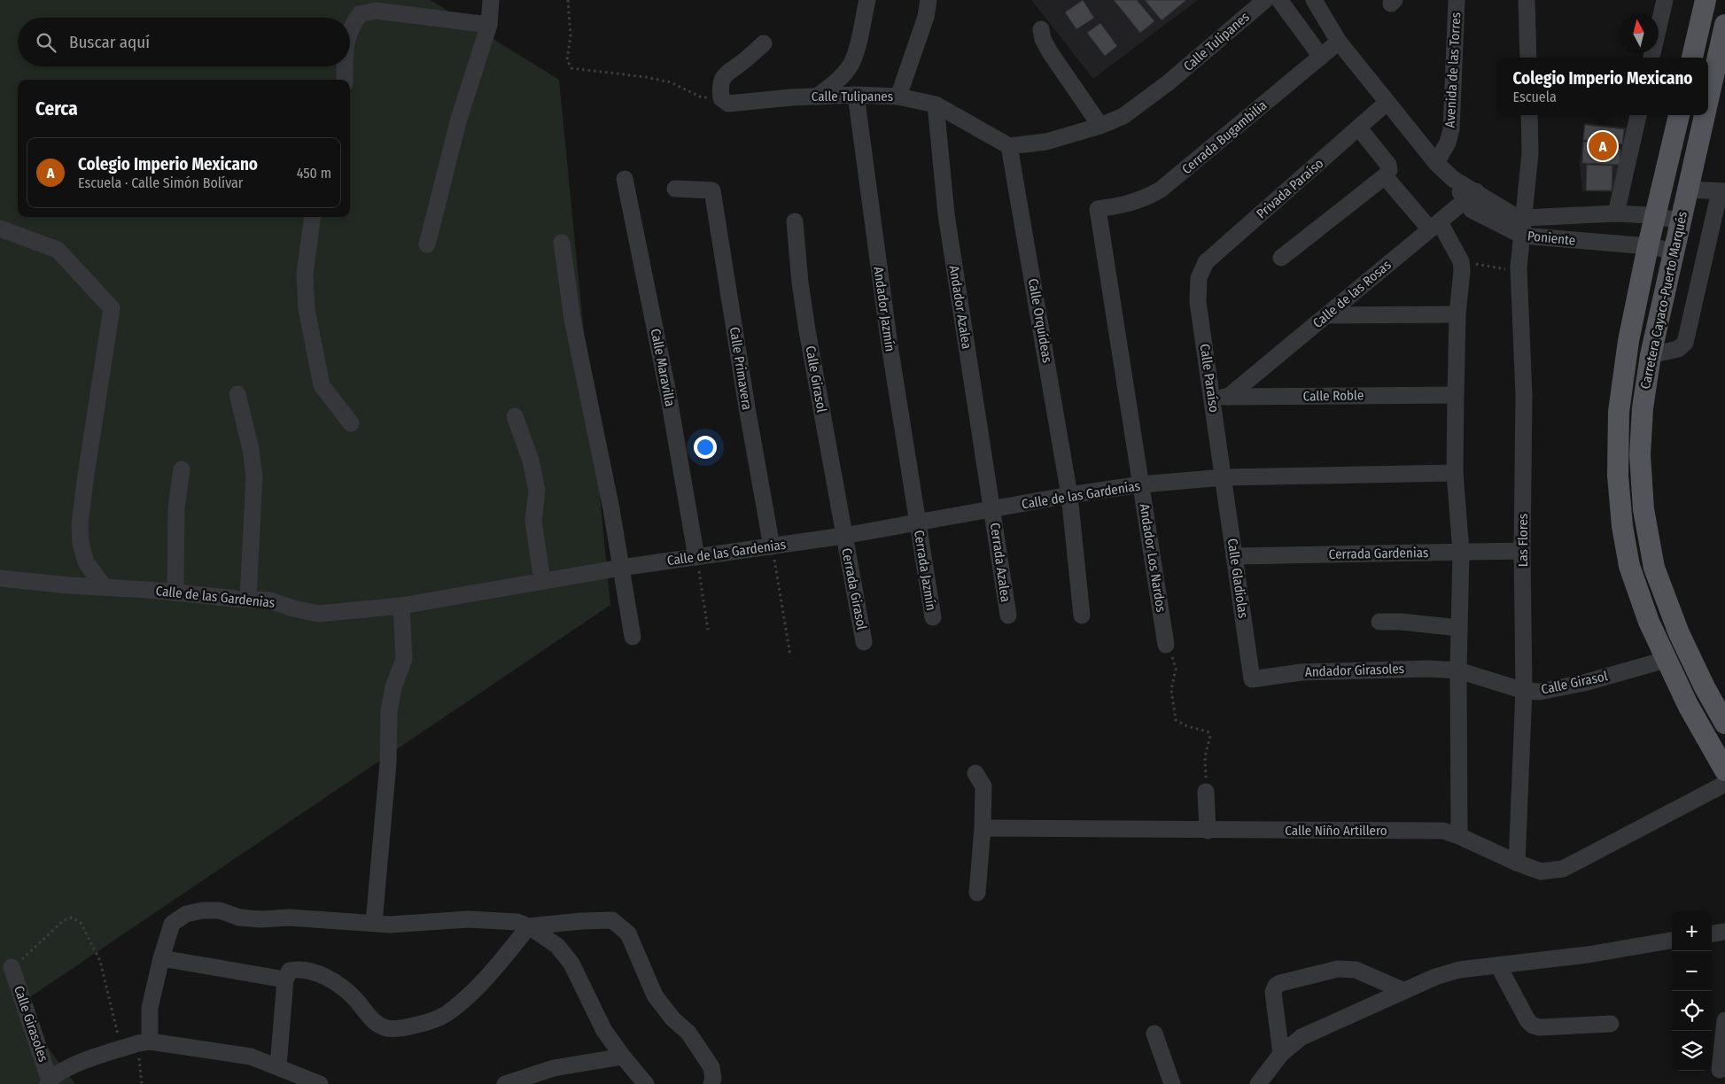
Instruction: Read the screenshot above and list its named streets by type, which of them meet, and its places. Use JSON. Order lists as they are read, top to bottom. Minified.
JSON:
{"streets":{"main road":["Carretera Cayaco-Puerto Marqués"],"street":["Calle Tulipanes","Avenida de las Torres","Cerrada Bugambilia","Privada Paraíso","Poniente","Calle de las Rosas","Andador Azalea","Andador Jazmín","Calle Orquídeas","Calle Maravilla","Calle Primavera","Calle Paraíso","Calle Girasol","Calle Roble","Calle de las Gardenias","Las Flores","Cerrada Gardenias","Andador Los Nardos","Cerrada Azalea","Cerrada Jazmín","Calle Gladiolas","Cerrada Girasol","Andador Girasoles","Calle Niño Artillero","Calle Girasoles"]},"crossings":[["Calle Tulipanes","Andador Azalea"],["Calle Tulipanes","Andador Jazmín"],["Calle Tulipanes","Calle Orquídeas"],["Avenida de las Torres","Poniente"],["Cerrada Bugambilia","Poniente"],["Cerrada Bugambilia","Andador Los Nardos"],["Privada Paraíso","Poniente"],["Privada Paraíso","Calle Paraíso"],["Poniente","Calle de las Rosas"],["Poniente","Carretera Cayaco-Puerto Marqués"],["Poniente","Las Flores"],["Calle de las Rosas","Calle Paraíso"],["Calle de las Rosas","Calle Roble"],["Carretera Cayaco-Puerto Marqués","Calle Girasol"],["Andador Azalea","Calle de las Gardenias"],["Andador Azalea","Cerrada Azalea"],["Andador Jazmín","Calle de las Gardenias"],["Andador Jazmín","Cerrada Jazmín"],["Calle Orquídeas","Calle de las Gardenias"],["Calle Maravilla","Calle de las Gardenias"],["Calle Primavera","Calle de las Gardenias"],["Calle Paraíso","Calle Roble"],["Calle Paraíso","Calle de las Gardenias"],["Calle Paraíso","Calle Gladiolas"],["Calle Girasol","Calle de las Gardenias"],["Calle Girasol","Las Flores"],["Calle Girasol","Cerrada Girasol"],["Calle Girasol","Andador Girasoles"],["Calle de las Gardenias","Andador Los Nardos"],["Calle de las Gardenias","Cerrada Azalea"],["Calle de las Gardenias","Cerrada Jazmín"],["Calle de las Gardenias","Calle Gladiolas"],["Calle de las Gardenias","Cerrada Girasol"],["Las Flores","Cerrada Gardenias"],["Las Flores","Calle Niño Artillero"],["Cerrada Gardenias","Calle Gladiolas"],["Calle Gladiolas","Andador Girasoles"]],"north":"top","page":{"search":"Buscar aquí","popup":["Colegio Imperio Mexicano","Escuela"],"heading":"Cerca","pins":"A","list":[{"mark":"A","name":"Colegio Imperio Mexicano","note":"Escuela · Calle Simón Bolívar","value":"450 m"}],"map_buttons":["+","−"]}}
